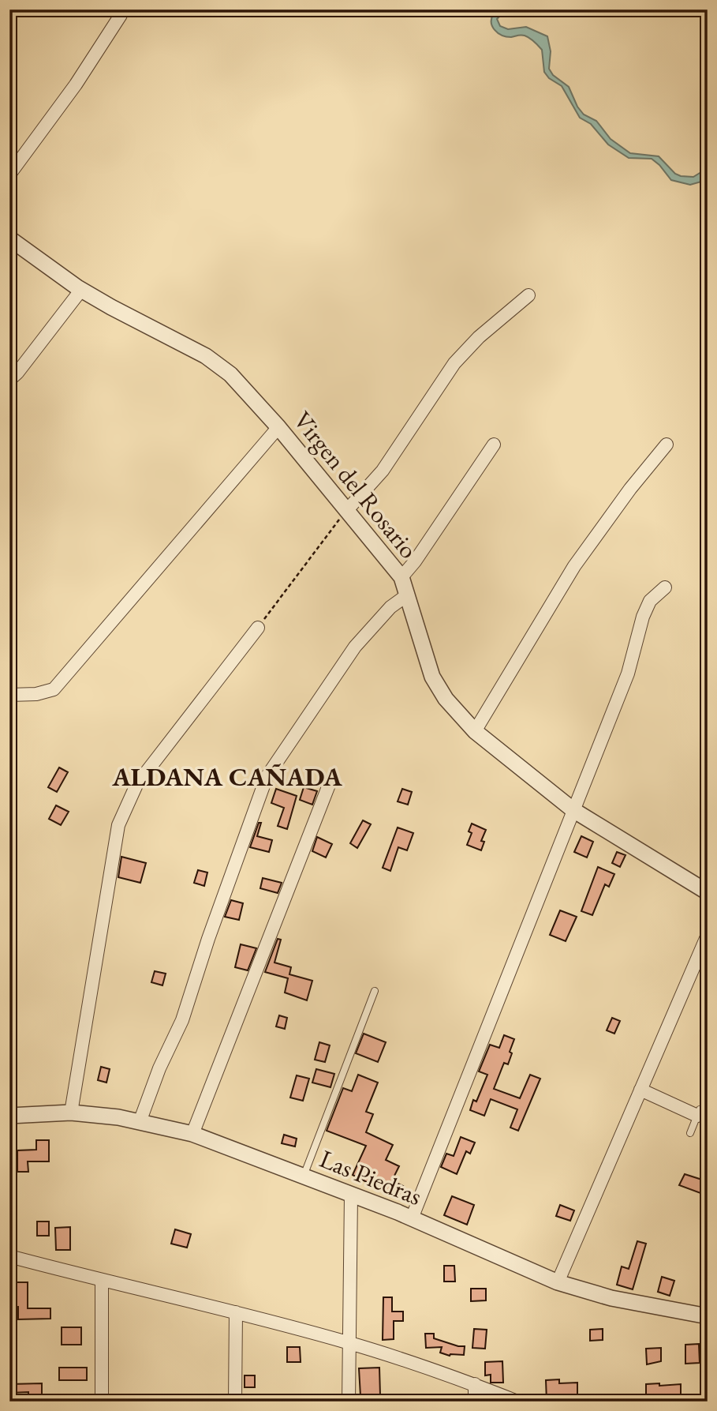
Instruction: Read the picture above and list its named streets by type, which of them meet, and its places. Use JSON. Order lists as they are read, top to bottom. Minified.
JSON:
{"streets":{"street":["Virgen del Rosario","Las Piedras"]},"districts":["ALDANA CAÑADA"]}
